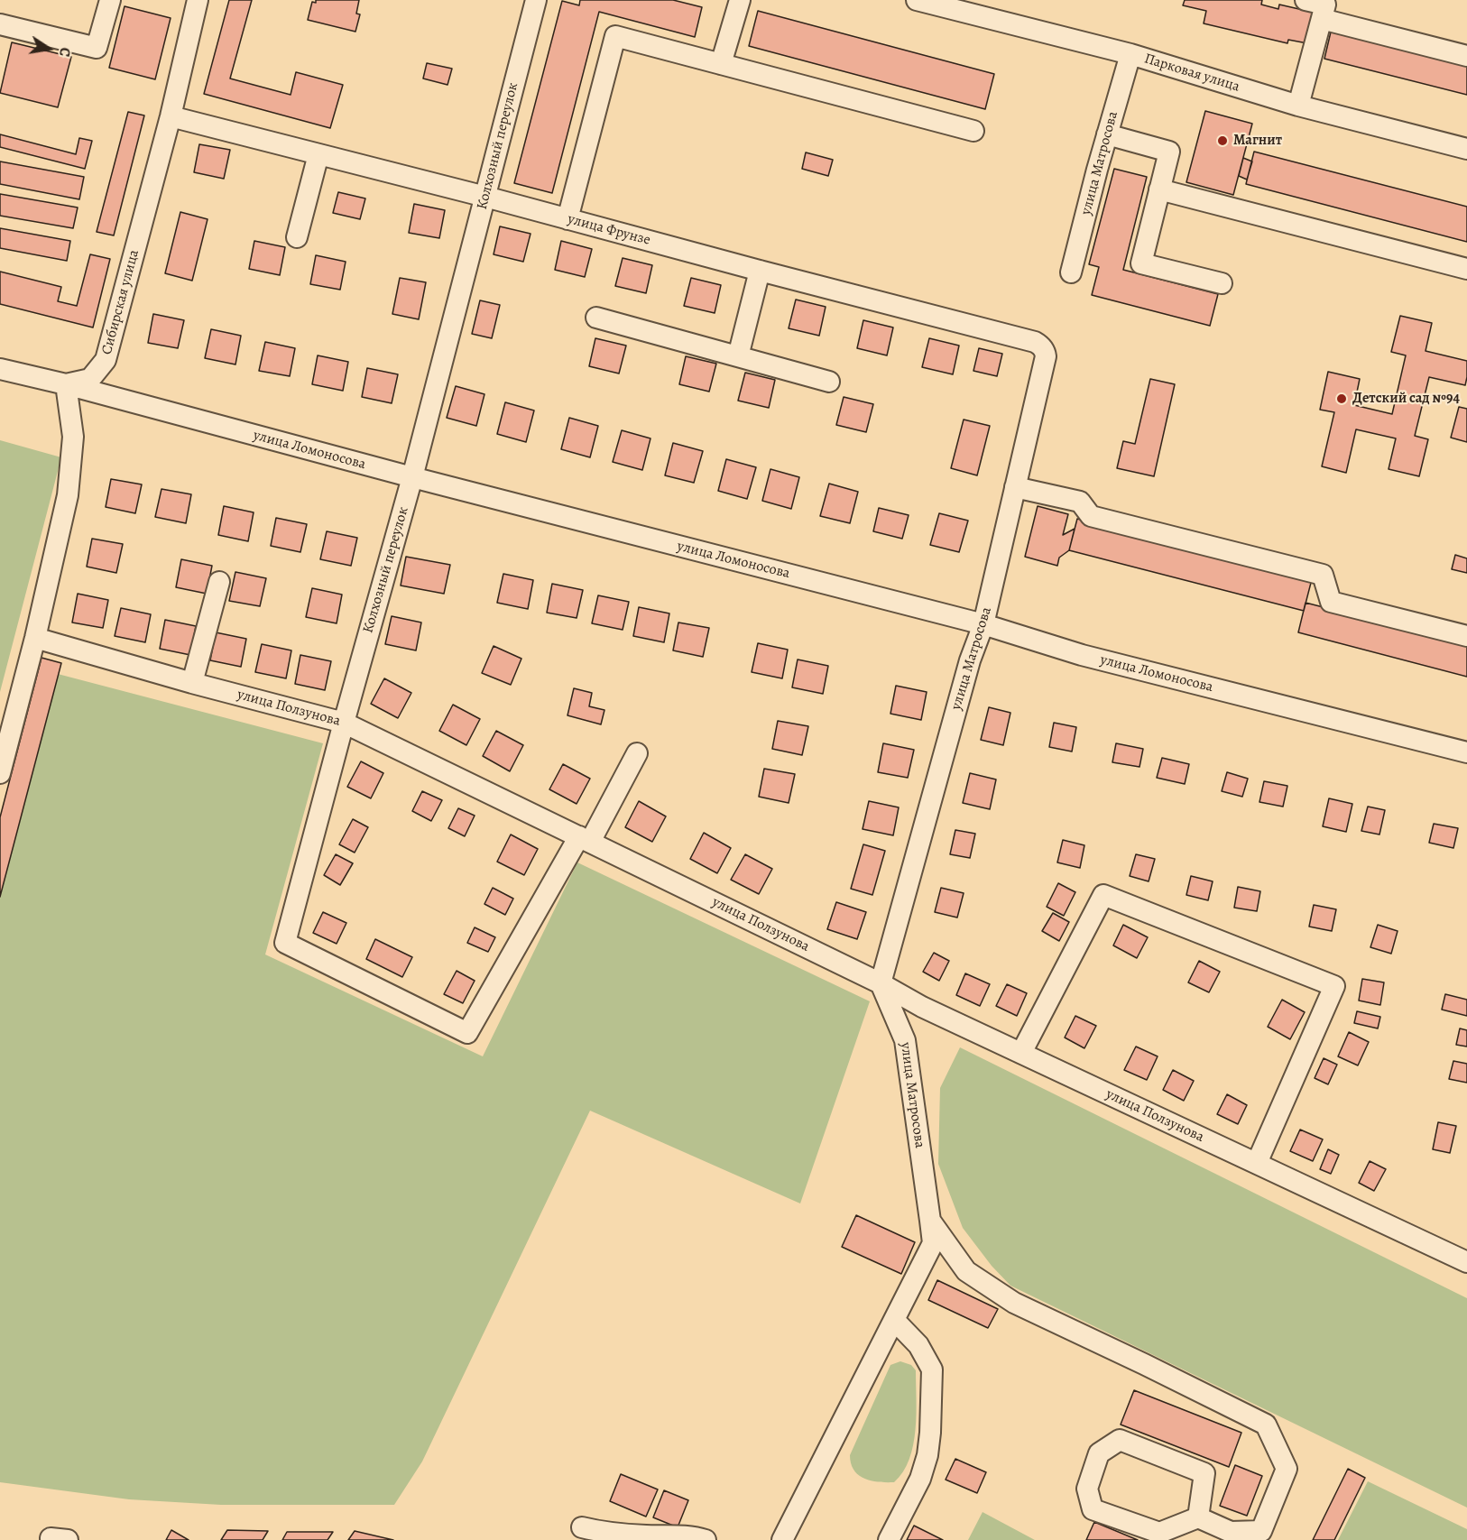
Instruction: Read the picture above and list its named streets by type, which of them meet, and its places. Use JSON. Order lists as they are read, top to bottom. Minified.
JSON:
{"streets":{"street":["Парковая улица","Колхозный переулок","улица Матросова","улица Фрунзе","Сибирская улица","улица Ломоносова","улица Ползунова"]},"crossings":[["Парковая улица","улица Матросова"],["Колхозный переулок","улица Фрунзе"],["Колхозный переулок","улица Ломоносова"],["Колхозный переулок","улица Ползунова"],["улица Матросова","улица Фрунзе"],["улица Матросова","улица Ломоносова"],["улица Матросова","улица Ползунова"],["улица Фрунзе","Сибирская улица"],["Сибирская улица","улица Ломоносова"]],"places":["Магнит","Детский сад №94"],"north":"right"}
